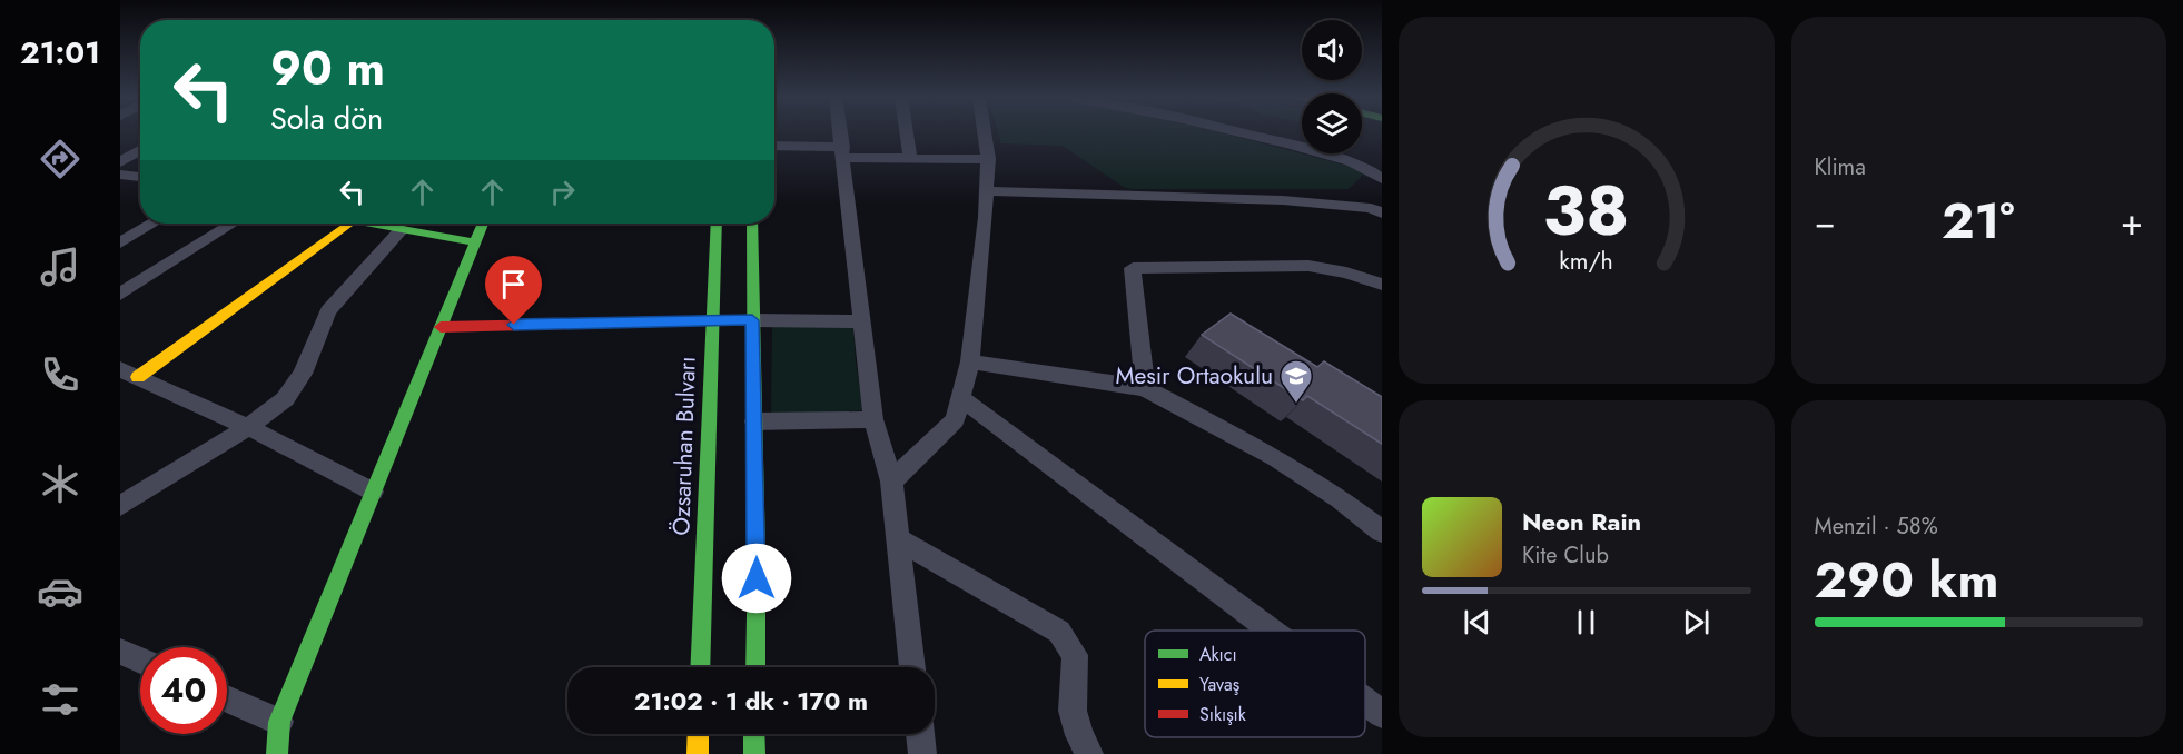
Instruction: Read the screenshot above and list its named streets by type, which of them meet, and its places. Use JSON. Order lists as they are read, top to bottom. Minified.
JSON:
{"streets":{"street":["Özsaruhan Bulvarı"]},"places":{"school or university":["Mesir Ortaokulu"]},"legend":["Akıcı","Yavaş","Sıkışık"],"page":{"tabs":"21:01","tile":["Klima",["Menzil · 58%","290 km"]],"turn":["90 m","Sola dön"],"heat":["−","21°","+"],"song":["Neon Rain","Kite Club"],"limit":"40","trip":"21:02 · 1 dk · 170 m","gauge":["38","km/h"]}}
